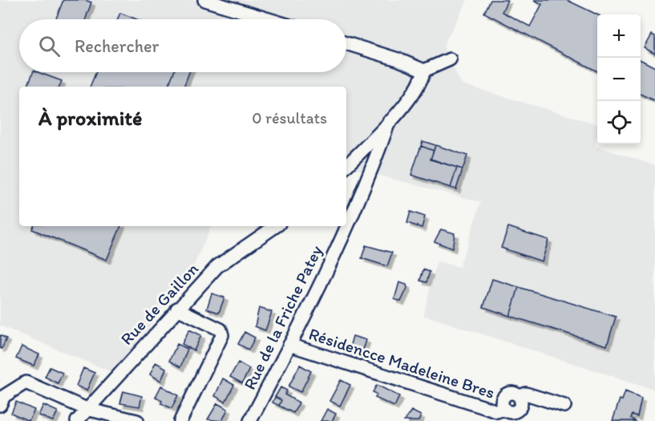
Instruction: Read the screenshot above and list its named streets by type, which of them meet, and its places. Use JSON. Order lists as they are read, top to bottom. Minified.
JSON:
{"streets":{"street":["Rue de Gaillon","Rue de la Friche Patey","Résidencce Madeleine Bres"]},"crossings":[["Rue de la Friche Patey","Résidencce Madeleine Bres"]],"page":{"map_buttons":["+","−"],"search":"Rechercher","heading":["À proximité","0 résultats"]}}
